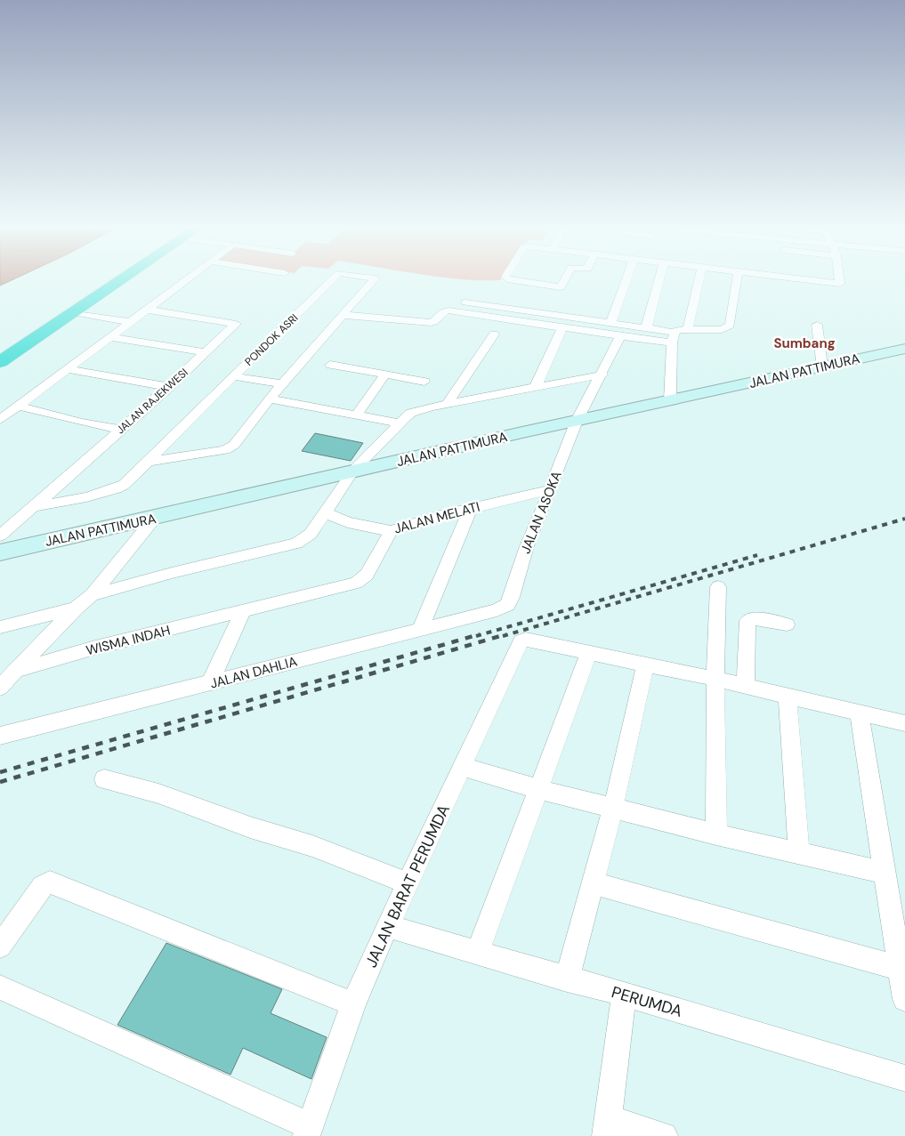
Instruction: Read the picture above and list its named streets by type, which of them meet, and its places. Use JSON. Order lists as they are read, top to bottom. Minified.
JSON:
{"streets":{"street":["PONDOK ASRI","JALAN PATTIMURA","JALAN RAJEKWESI","JALAN ASOKA","JALAN MELATI","WISMA INDAH","JALAN DAHLIA","JALAN BARAT PERUMDA","PERUMDA"]},"crossings":[["JALAN PATTIMURA","JALAN ASOKA"],["JALAN ASOKA","JALAN MELATI"],["JALAN ASOKA","JALAN DAHLIA"],["JALAN MELATI","WISMA INDAH"],["JALAN BARAT PERUMDA","PERUMDA"]],"districts":["Sumbang"]}
